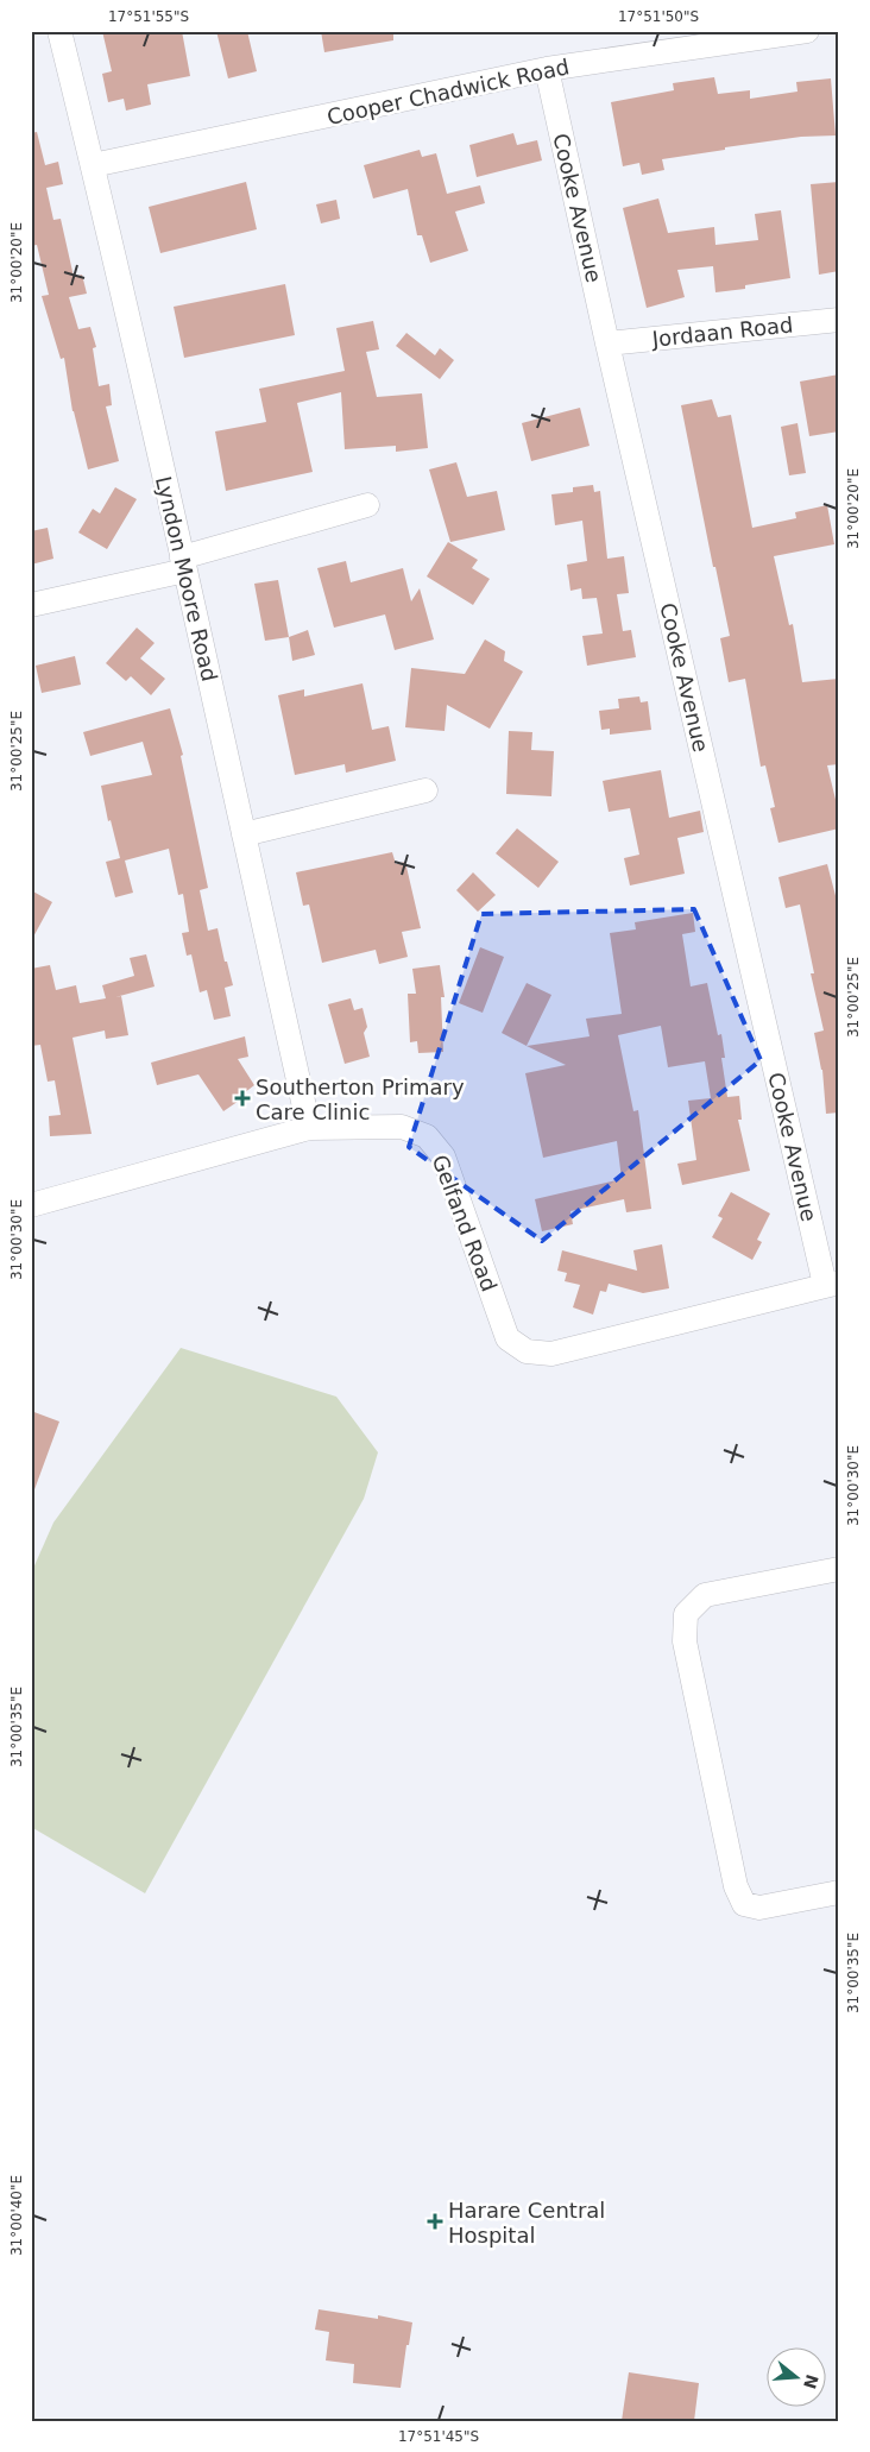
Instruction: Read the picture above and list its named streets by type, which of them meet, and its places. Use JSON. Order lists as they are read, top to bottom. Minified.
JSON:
{"streets":{"street":["Cooper Chadwick Road","Cooke Avenue","Jordaan Road","Lyndon Moore Road","Gelfand Road"]},"crossings":[["Cooper Chadwick Road","Cooke Avenue"],["Cooper Chadwick Road","Lyndon Moore Road"],["Cooke Avenue","Jordaan Road"],["Cooke Avenue","Gelfand Road"],["Lyndon Moore Road","Gelfand Road"]],"places":{"health":["Southerton Primary Care Clinic","Harare Central Hospital"]},"north":"right","coordinates":["17°51'55\"S","17°51'50\"S","31°00'20\"E","31°00'25\"E","31°00'30\"E","31°00'35\"E","31°00'40\"E","17°51'45\"S"]}
